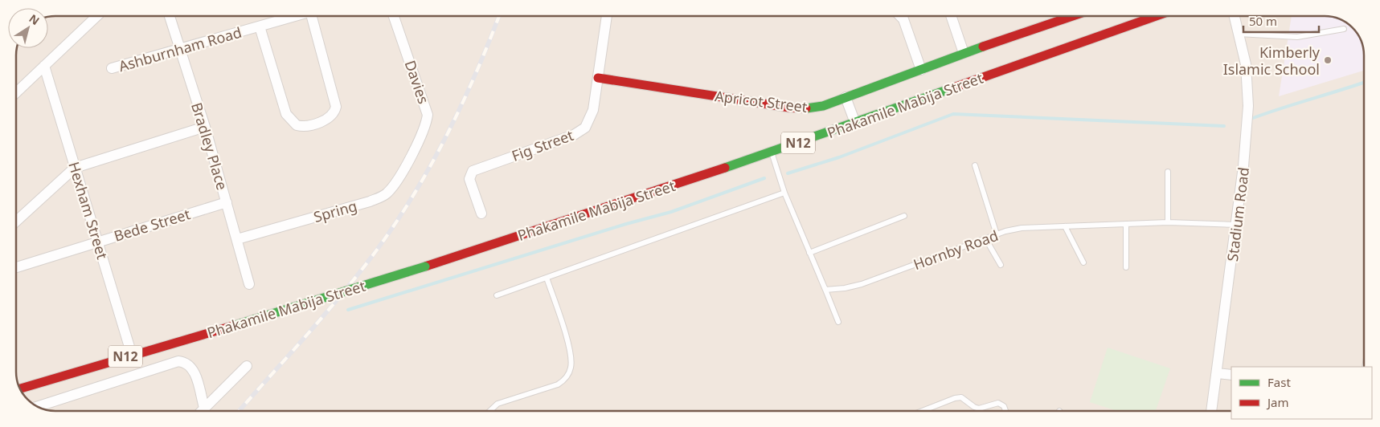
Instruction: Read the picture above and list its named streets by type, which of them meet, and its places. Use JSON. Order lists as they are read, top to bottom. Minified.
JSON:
{"streets":{"main road":["Apricot Street","Phakamile Mabija Street","N12"],"street":["Ashburnham Road","Davies","Fig Street","Bradley Place","Hexham Street","Spring","Stadium Road","Bede Street"],"lane":["Hornby Road"]},"crossings":[["Ashburnham Road","Bradley Place"],["Davies","Spring"],["Apricot Street","Fig Street"],["Phakamile Mabija Street","Hexham Street"],["Bradley Place","Spring"],["Bradley Place","Bede Street"],["Hexham Street","Bede Street"],["Stadium Road","Hornby Road"]],"places":["Kimberly Islamic School"],"legend":["Fast","Jam"],"scale_bar":"50 m","north":"top right"}
